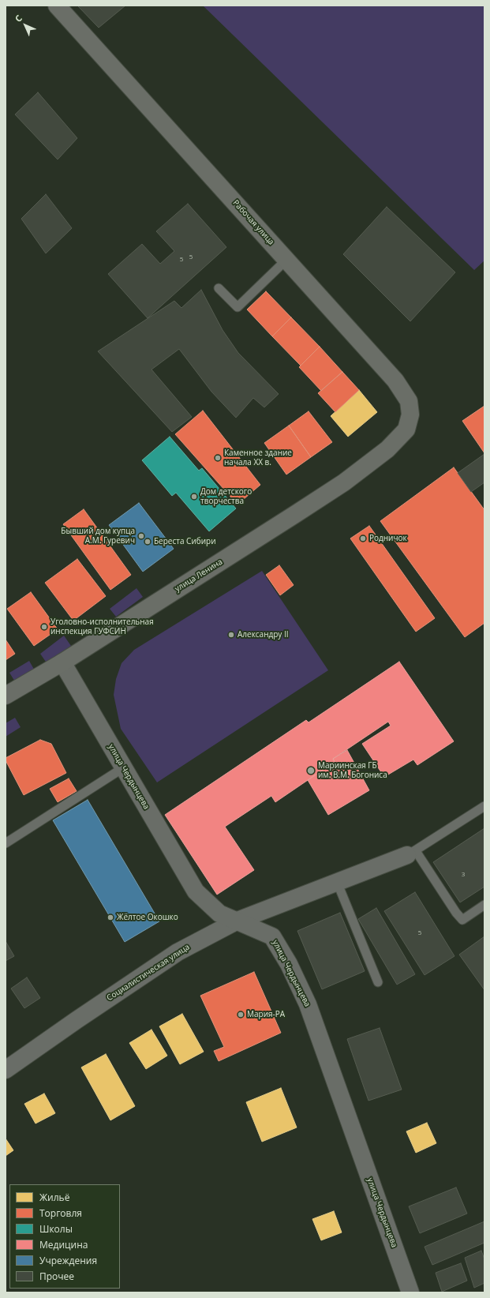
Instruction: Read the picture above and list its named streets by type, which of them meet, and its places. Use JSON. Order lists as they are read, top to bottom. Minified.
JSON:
{"streets":{"main road":["Рабочая улица","улица Ленина"],"street":["улица Чердынцева","Социалистическая улица"]},"crossings":[["Рабочая улица","улица Ленина"],["улица Ленина","улица Чердынцева"],["улица Чердынцева","Социалистическая улица"]],"places":["Каменное здание начала XX в.","Дом детского творчества","Бывший дом купца А.М. Гуревич","Родничок","Береста Сибири","Уголовно-исполнительная инспекция ГУФСИН","Александру II","Мариинская ГБ им. В.М. Богониса","Жёлтое Окошко","Мария-РА"],"house_numbers":["5","5","3","5"],"legend":["Жильё","Торговля","Школы","Медицина","Учреждения","Прочее"],"north":"top left"}
